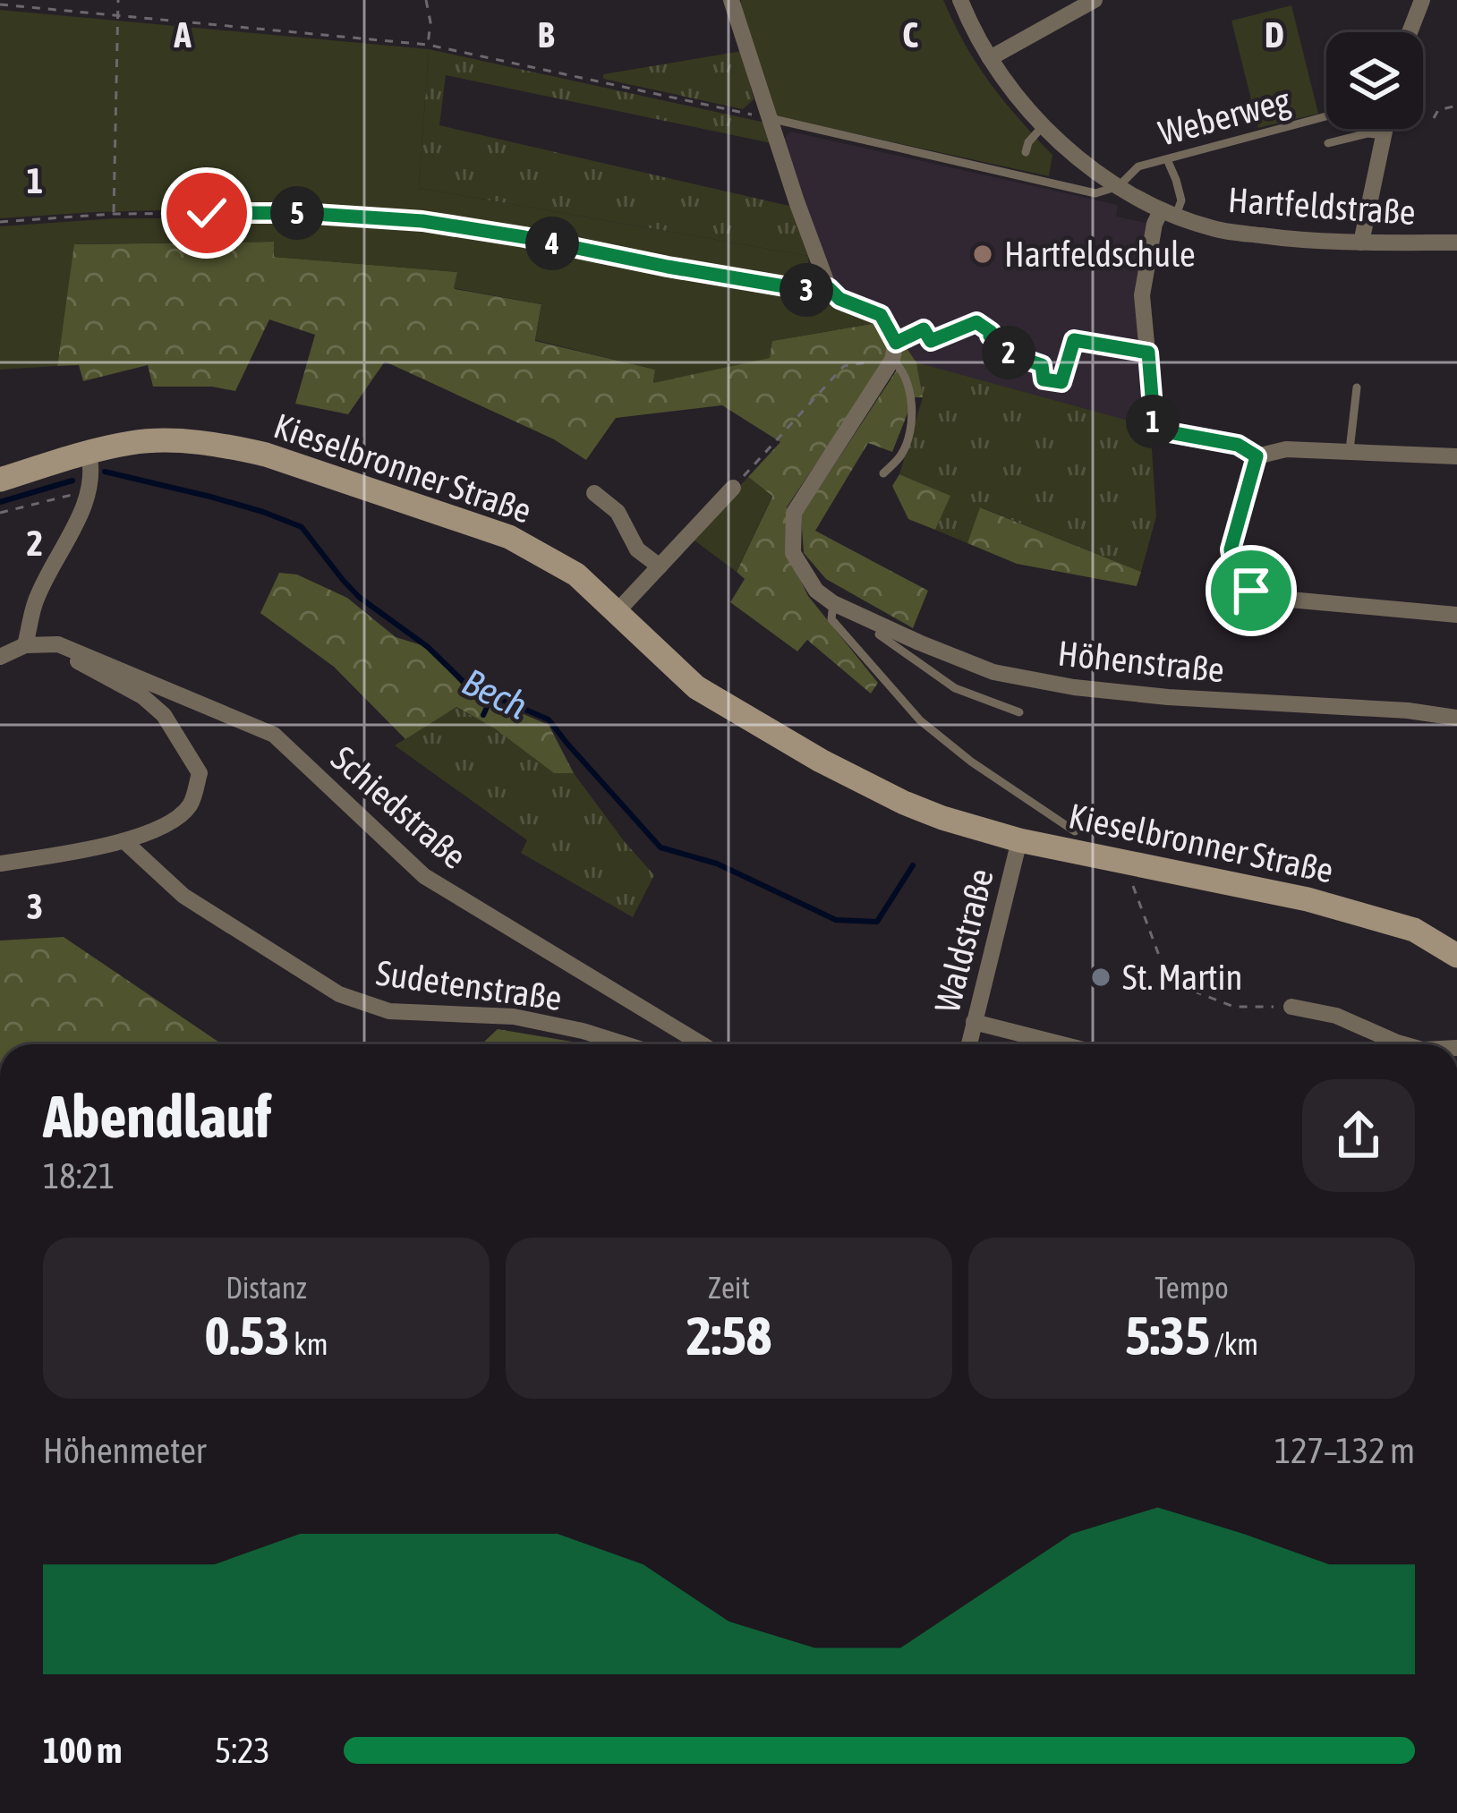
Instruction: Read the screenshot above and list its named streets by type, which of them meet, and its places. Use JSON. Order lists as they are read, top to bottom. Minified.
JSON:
{"streets":{"main road":["Kieselbronner Straße"],"street":["Hartfeldstraße","Höhenstraße","Schiedstraße","Waldstraße","Sudetenstraße"],"lane":["Weberweg"]},"crossings":[["Weberweg","Hartfeldstraße"],["Kieselbronner Straße","Waldstraße"]],"water":["Bech"],"places":["Hartfeldschule","St. Martin"],"page":{"pins":["5","4","3","2","1"],"heading":["Abendlauf","18:21"],"stats":[["Distanz","0.53 km"],["Zeit","2:58"],["Tempo","5:35 /km"]],"chart":["Höhenmeter","127–132 m"],"list":[{"name":"100 m","note":"5:23"}]},"grid":{"columns":["A","B","C","D"],"rows":["1","2","3"]}}
